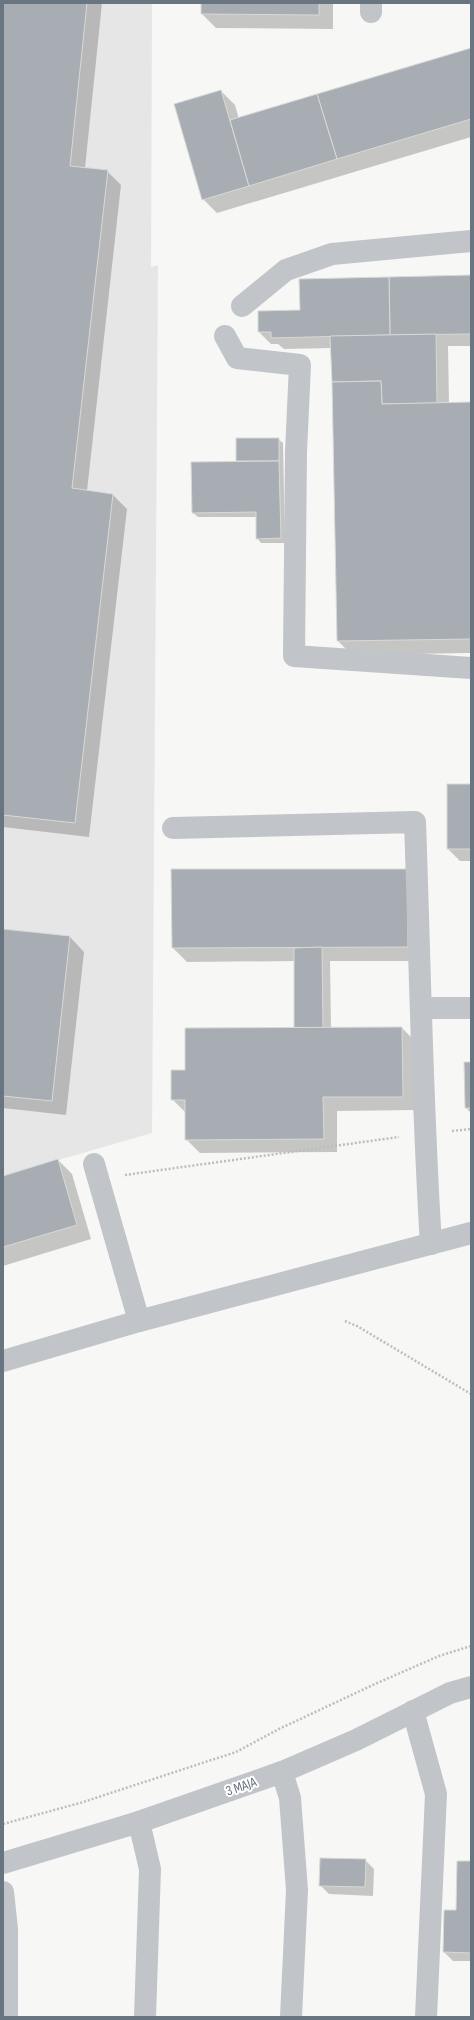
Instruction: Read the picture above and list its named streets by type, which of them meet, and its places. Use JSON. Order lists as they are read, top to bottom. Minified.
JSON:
{"streets":{"street":["3 MAJA"]}}
